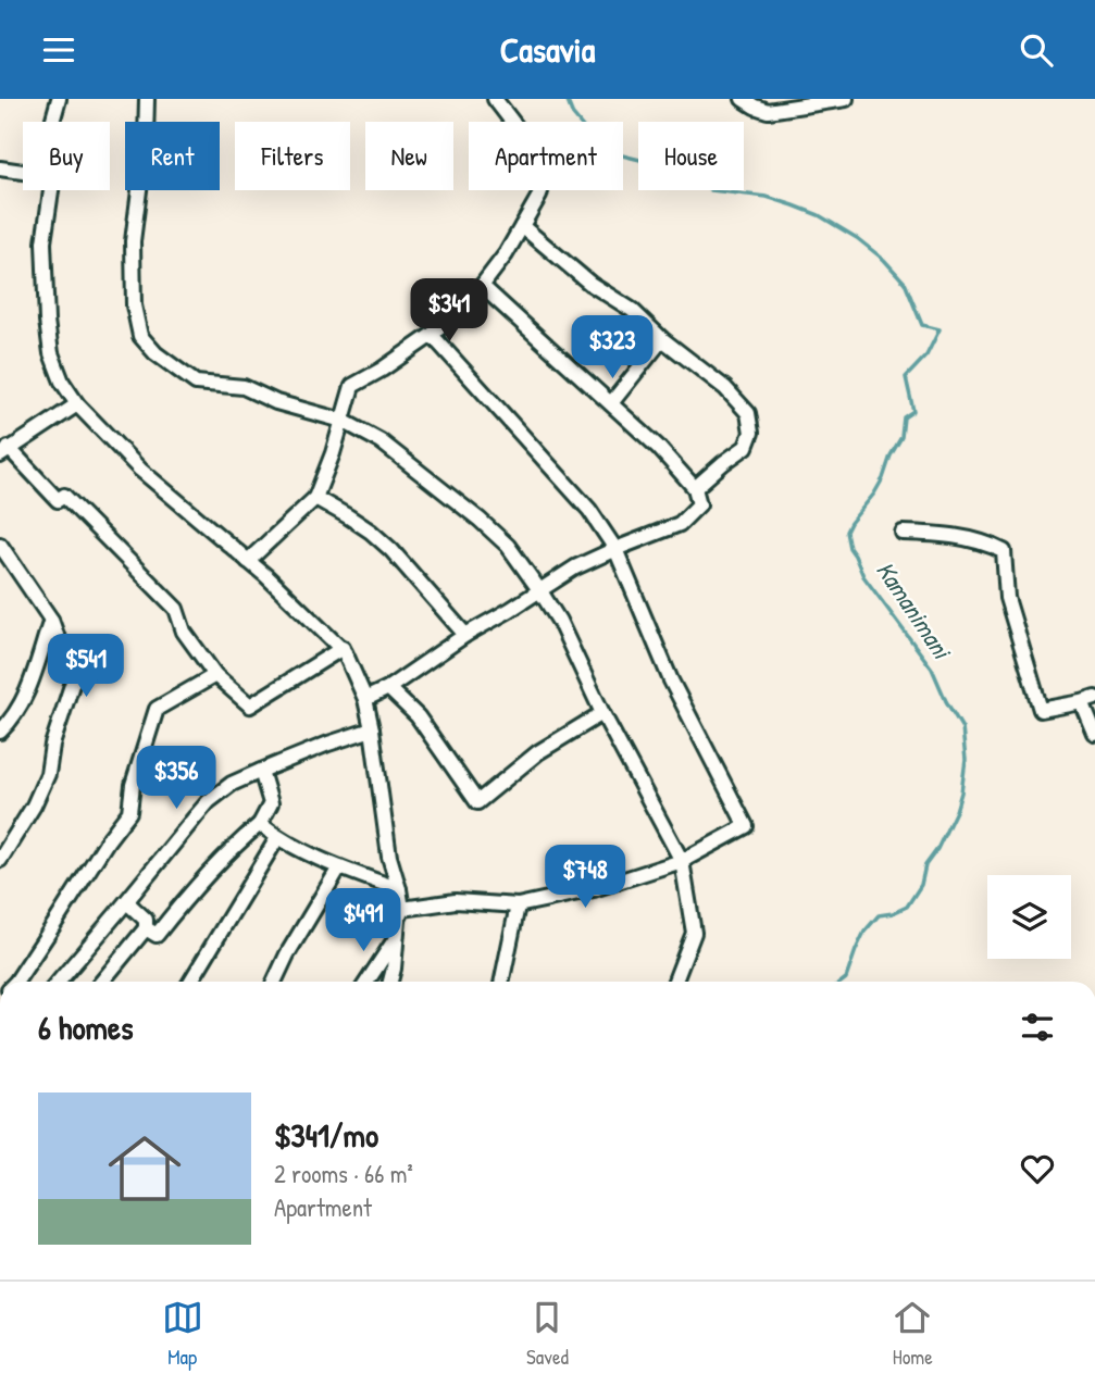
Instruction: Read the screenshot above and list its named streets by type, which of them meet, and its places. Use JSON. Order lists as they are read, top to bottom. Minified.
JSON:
{"water":["Kamanimani"],"page":{"header":"Casavia","chip":["Buy","Rent","Filters","New","Apartment","House"],"price":["$341","$323","$541","$356","$748","$491"],"heading":"6 homes","list":[{"name":"$341/mo","note":"2 rooms · 66 m² · Apartment"}],"tabs":["Map","Saved","Home"]}}
